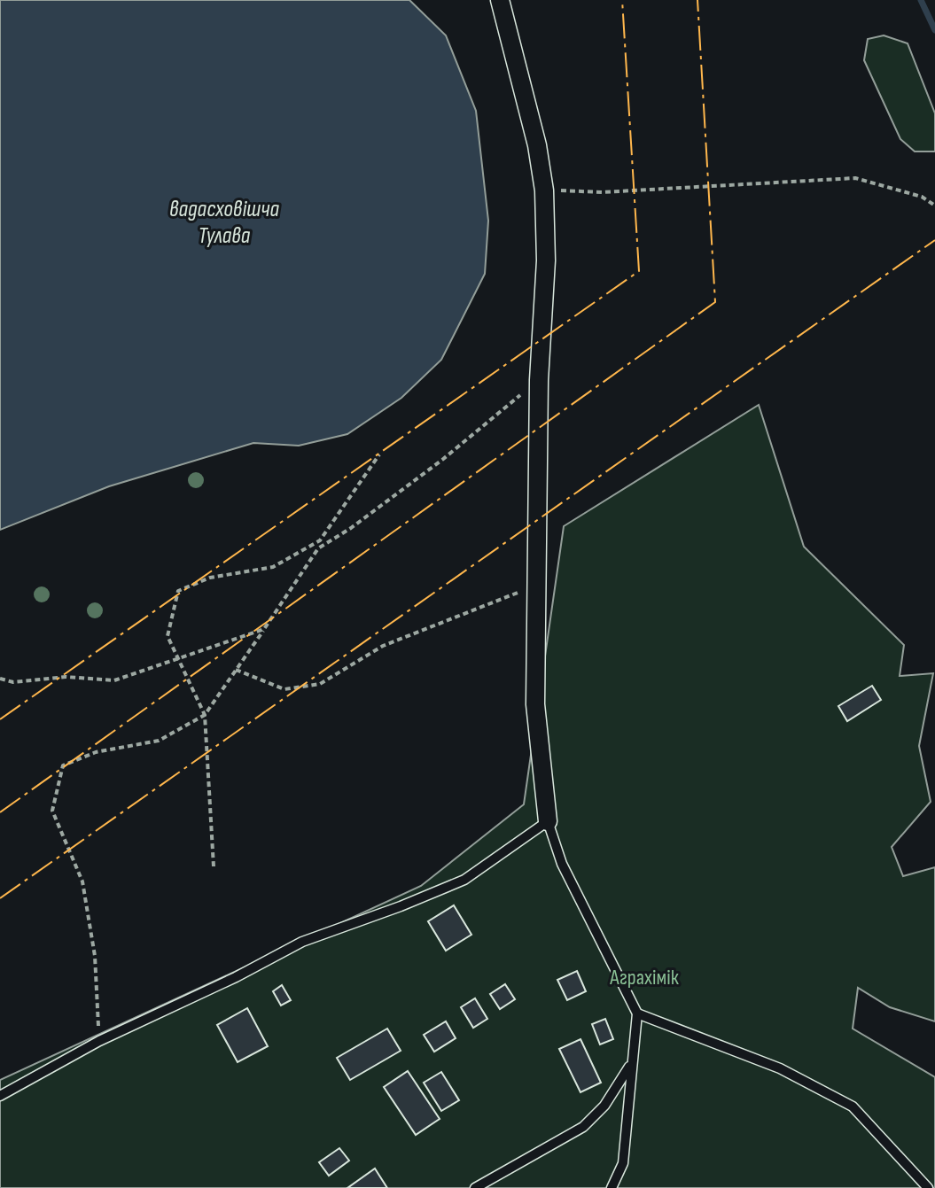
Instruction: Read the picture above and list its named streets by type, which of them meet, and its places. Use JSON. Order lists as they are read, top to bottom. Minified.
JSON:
{"water":["вадасховішча Тулава"],"parks":["Аграхімік"]}
